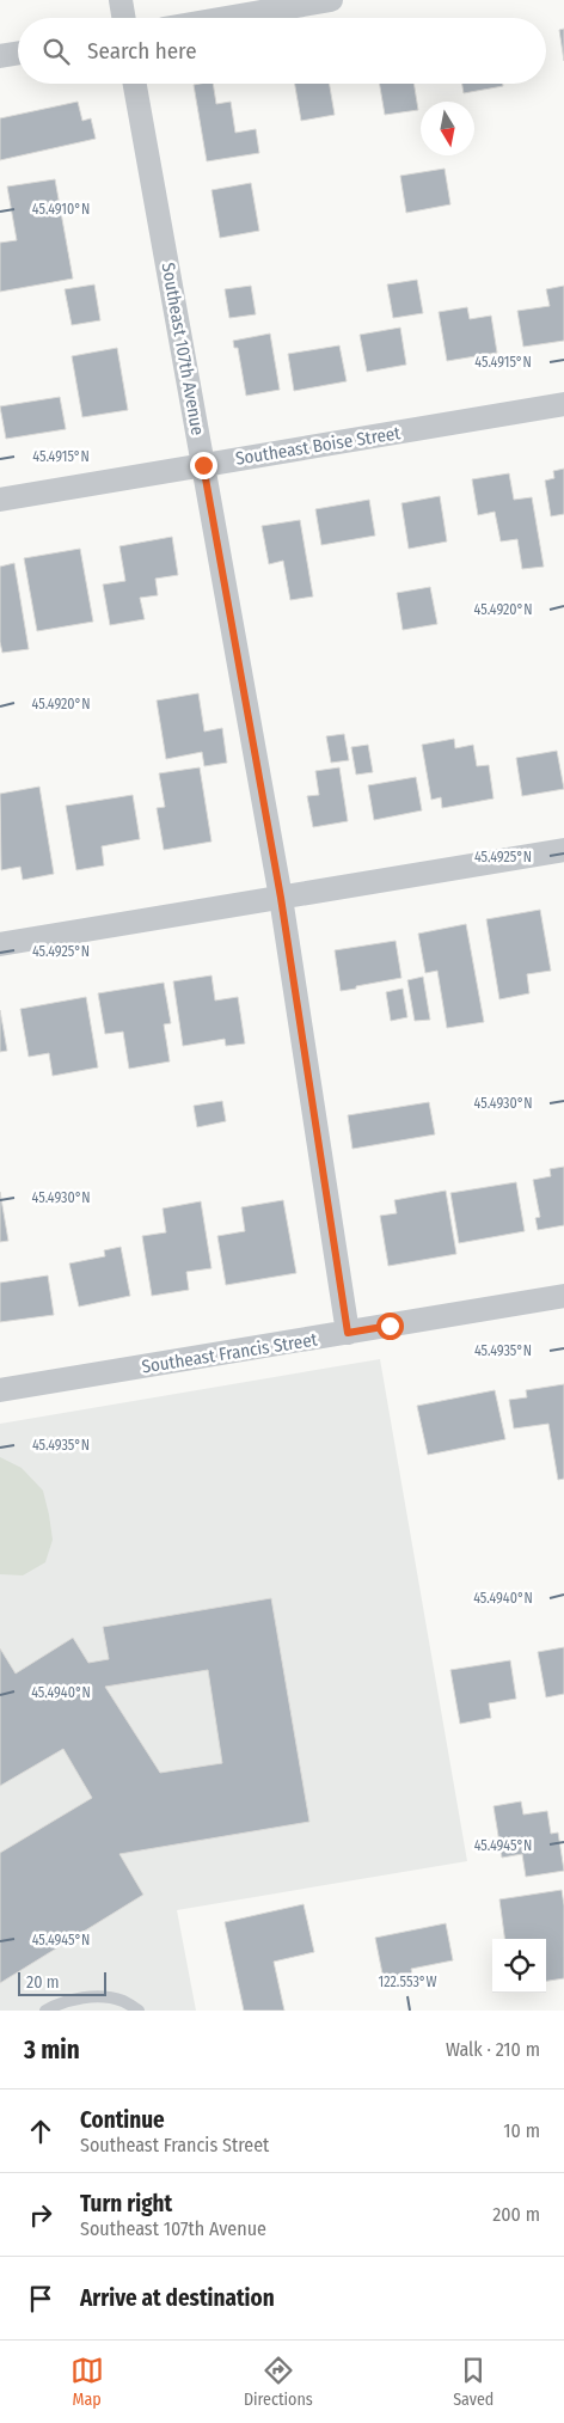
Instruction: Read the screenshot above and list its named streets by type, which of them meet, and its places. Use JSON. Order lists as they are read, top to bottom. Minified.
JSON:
{"streets":{"street":["Southeast 107th Avenue","Southeast Boise Street","Southeast Francis Street"]},"crossings":[["Southeast 107th Avenue","Southeast Boise Street"],["Southeast 107th Avenue","Southeast Francis Street"]],"scale_bar":"20 m","north":"bottom","page":{"search":"Search here","scale":"20 m","heading":["3 min","Walk · 210 m"],"list":[["Continue","Southeast Francis Street","10 m"],["Turn right","Southeast 107th Avenue","200 m"],"Arrive at destination"],"nav":["Map","Directions","Saved"]},"coordinates":["45.4910°N","45.4915°N","45.4920°N","45.4925°N","45.4930°N","45.4935°N","45.4940°N","45.4945°N","122.553°W"]}
